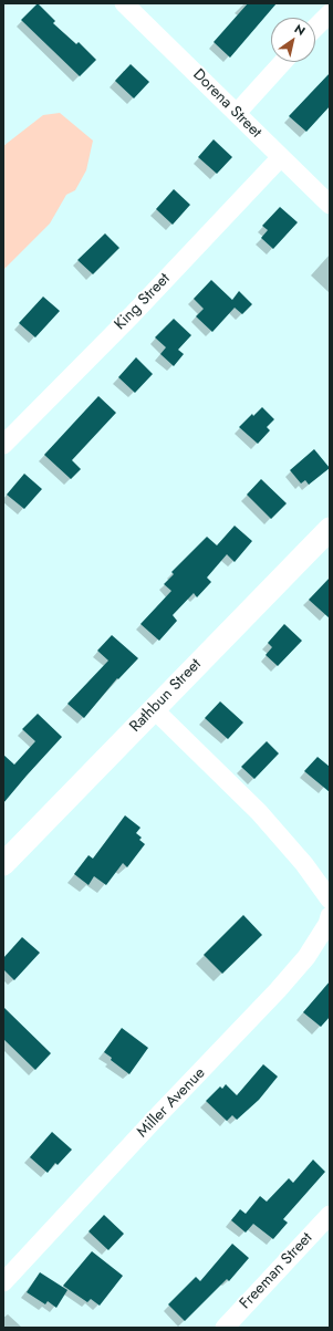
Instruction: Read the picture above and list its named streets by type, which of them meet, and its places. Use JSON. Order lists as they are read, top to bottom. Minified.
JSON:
{"streets":{"street":["Dorena Street","King Street","Rathbun Street","Miller Avenue","Freeman Street"]},"crossings":[["Dorena Street","King Street"]],"north":"top right"}
